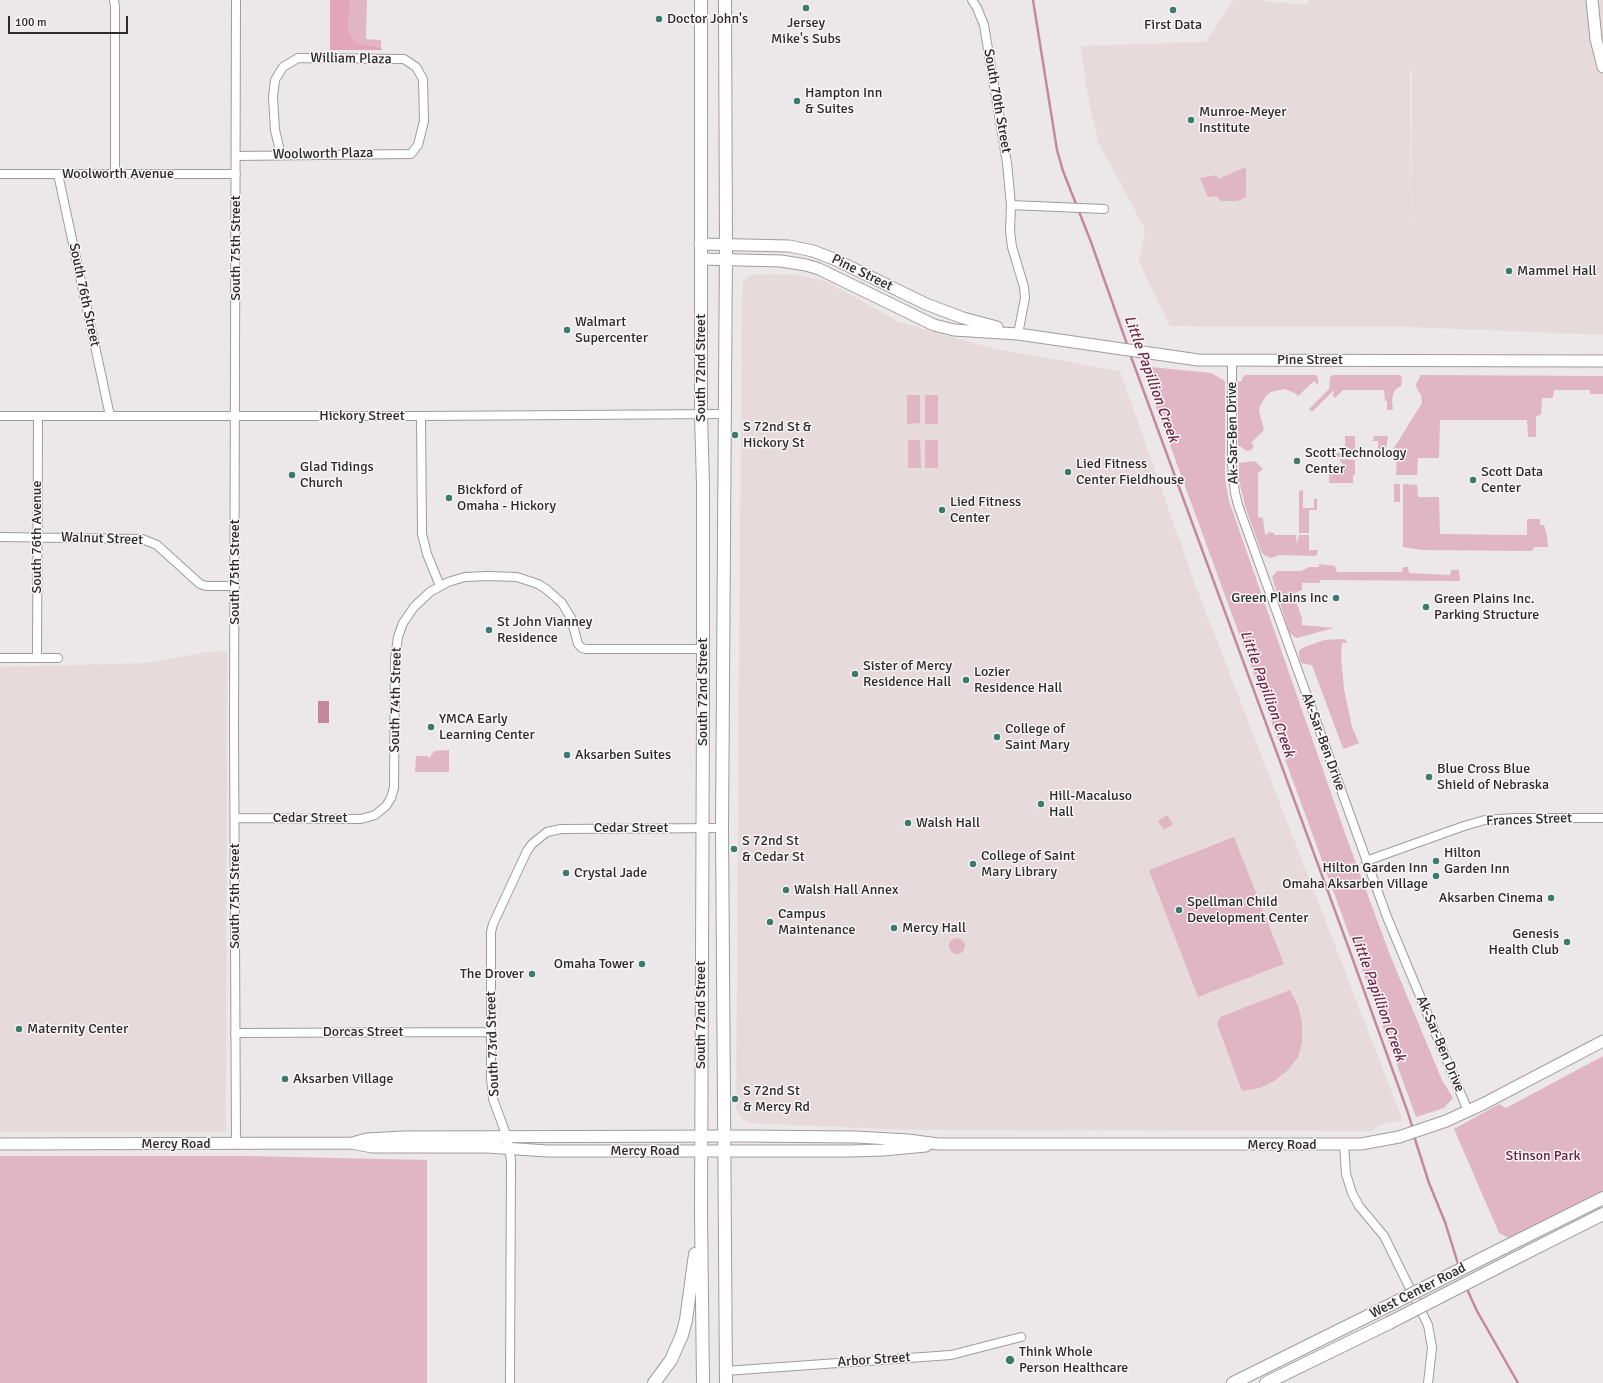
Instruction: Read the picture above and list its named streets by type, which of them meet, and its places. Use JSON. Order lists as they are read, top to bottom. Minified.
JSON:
{"streets":{"main road":["Pine Street","South 72nd Street","Mercy Road","West Center Road"],"street":["William Plaza","South 70th Street","Woolworth Plaza","Woolworth Avenue","South 75th Street","South 76th Street","Hickory Street","Ak-Sar-Ben Drive","South 76th Avenue","Walnut Street","South 74th Street","Cedar Street","Frances Street","Dorcas Street","South 73rd Street","Arbor Street"]},"crossings":[["William Plaza","Woolworth Plaza"],["South 70th Street","Pine Street"],["Woolworth Plaza","South 75th Street"],["Woolworth Avenue","South 75th Street"],["Woolworth Avenue","South 76th Street"],["South 75th Street","Hickory Street"],["South 75th Street","Walnut Street"],["South 75th Street","Cedar Street"],["South 75th Street","Dorcas Street"],["South 75th Street","Mercy Road"],["Pine Street","South 72nd Street"],["Pine Street","Ak-Sar-Ben Drive"],["South 76th Street","Hickory Street"],["South 72nd Street","Hickory Street"],["South 72nd Street","South 74th Street"],["South 72nd Street","Cedar Street"],["South 72nd Street","Mercy Road"],["South 72nd Street","Arbor Street"],["Hickory Street","South 76th Avenue"],["Ak-Sar-Ben Drive","Frances Street"],["Ak-Sar-Ben Drive","Mercy Road"],["South 76th Avenue","Walnut Street"],["South 74th Street","Cedar Street"],["Cedar Street","South 73rd Street"],["Dorcas Street","South 73rd Street"],["South 73rd Street","Mercy Road"]],"water":["Little Papillion Creek"],"parks":["Stinson Park"],"places":["Jersey Mike's Subs","First Data","Doctor John's","Hampton Inn & Suites","Munroe-Meyer Institute","Mammel Hall","Walmart Supercenter","S 72nd St & Hickory St","Scott Technology Center","Lied Fitness Center Fieldhouse","Glad Tidings Church","Scott Data Center","Bickford of Omaha - Hickory","Lied Fitness Center","Green Plains Inc","Green Plains Inc. Parking Structure","St John Vianney Residence","Sister of Mercy Residence Hall","Lozier Residence Hall","YMCA Early Learning Center","College of Saint Mary","Aksarben Suites","Blue Cross Blue Shield of Nebraska","Hill-Macaluso Hall","Walsh Hall","S 72nd St & Cedar St","Hilton Garden Inn","College of Saint Mary Library","Crystal Jade","Hilton Garden Inn Omaha Aksarben Village","Walsh Hall Annex","Aksarben Cinema","Spellman Child Development Center","Campus Maintenance","Mercy Hall","Genesis Health Club","Omaha Tower","The Drover","Maternity Center","Aksarben Village","S 72nd St & Mercy Rd","Think Whole Person Healthcare"],"scale_bar":"100 m"}
